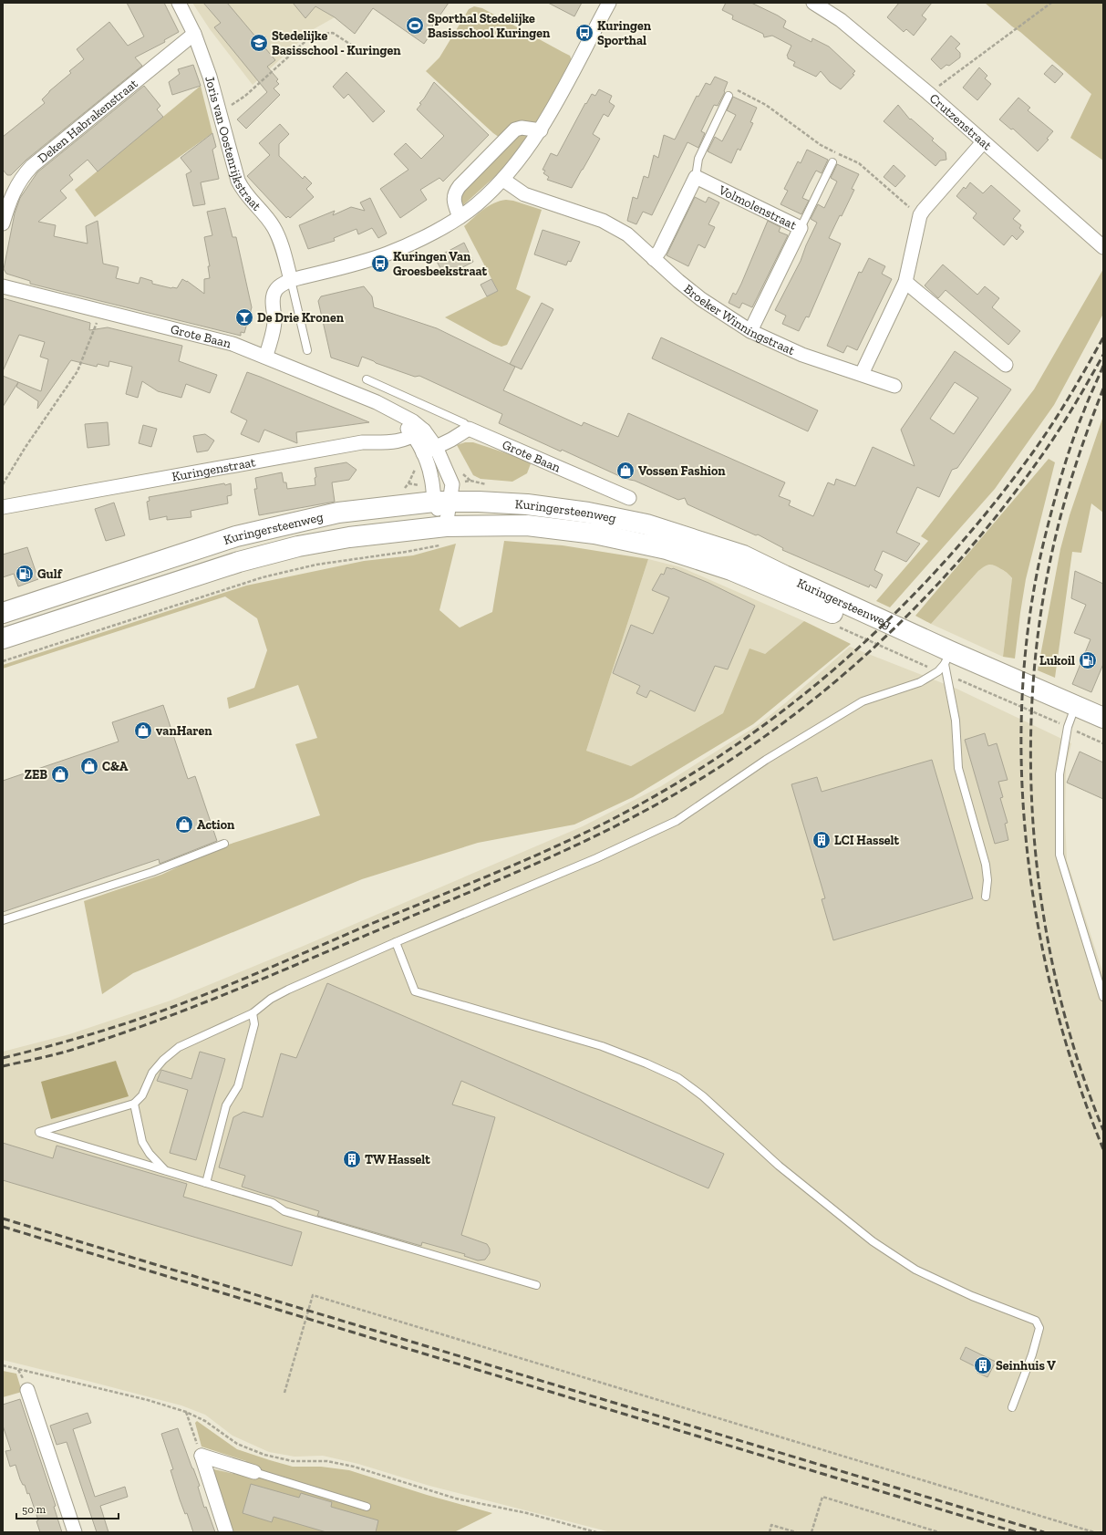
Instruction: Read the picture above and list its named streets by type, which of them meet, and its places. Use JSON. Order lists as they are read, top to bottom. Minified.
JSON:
{"streets":{"main road":["Kuringersteenweg"],"street":["Deken Habrakenstraat","Crutzenstraat","Joris van Oostenrijkstraat","Volmolenstraat","Broeker Winningstraat","Grote Baan","Kuringenstraat"]},"crossings":[["Deken Habrakenstraat","Joris van Oostenrijkstraat"],["Volmolenstraat","Broeker Winningstraat"],["Grote Baan","Kuringenstraat"],["Grote Baan","Kuringersteenweg"]],"places":{"sports":["Sporthal Stedelijke Basisschool Kuringen"],"bus stop":["Kuringen Sporthal","Kuringen Van Groesbeekstraat"],"school or university":["Stedelijke Basisschool - Kuringen"],"bar":["De Drie Kronen"],"shop":["Vossen Fashion","vanHaren","C&A","ZEB","Action"],"fuel station":["Gulf","Lukoil"],"building":["LCI Hasselt","TW Hasselt","Seinhuis V"]},"scale_bar":"50 m"}
